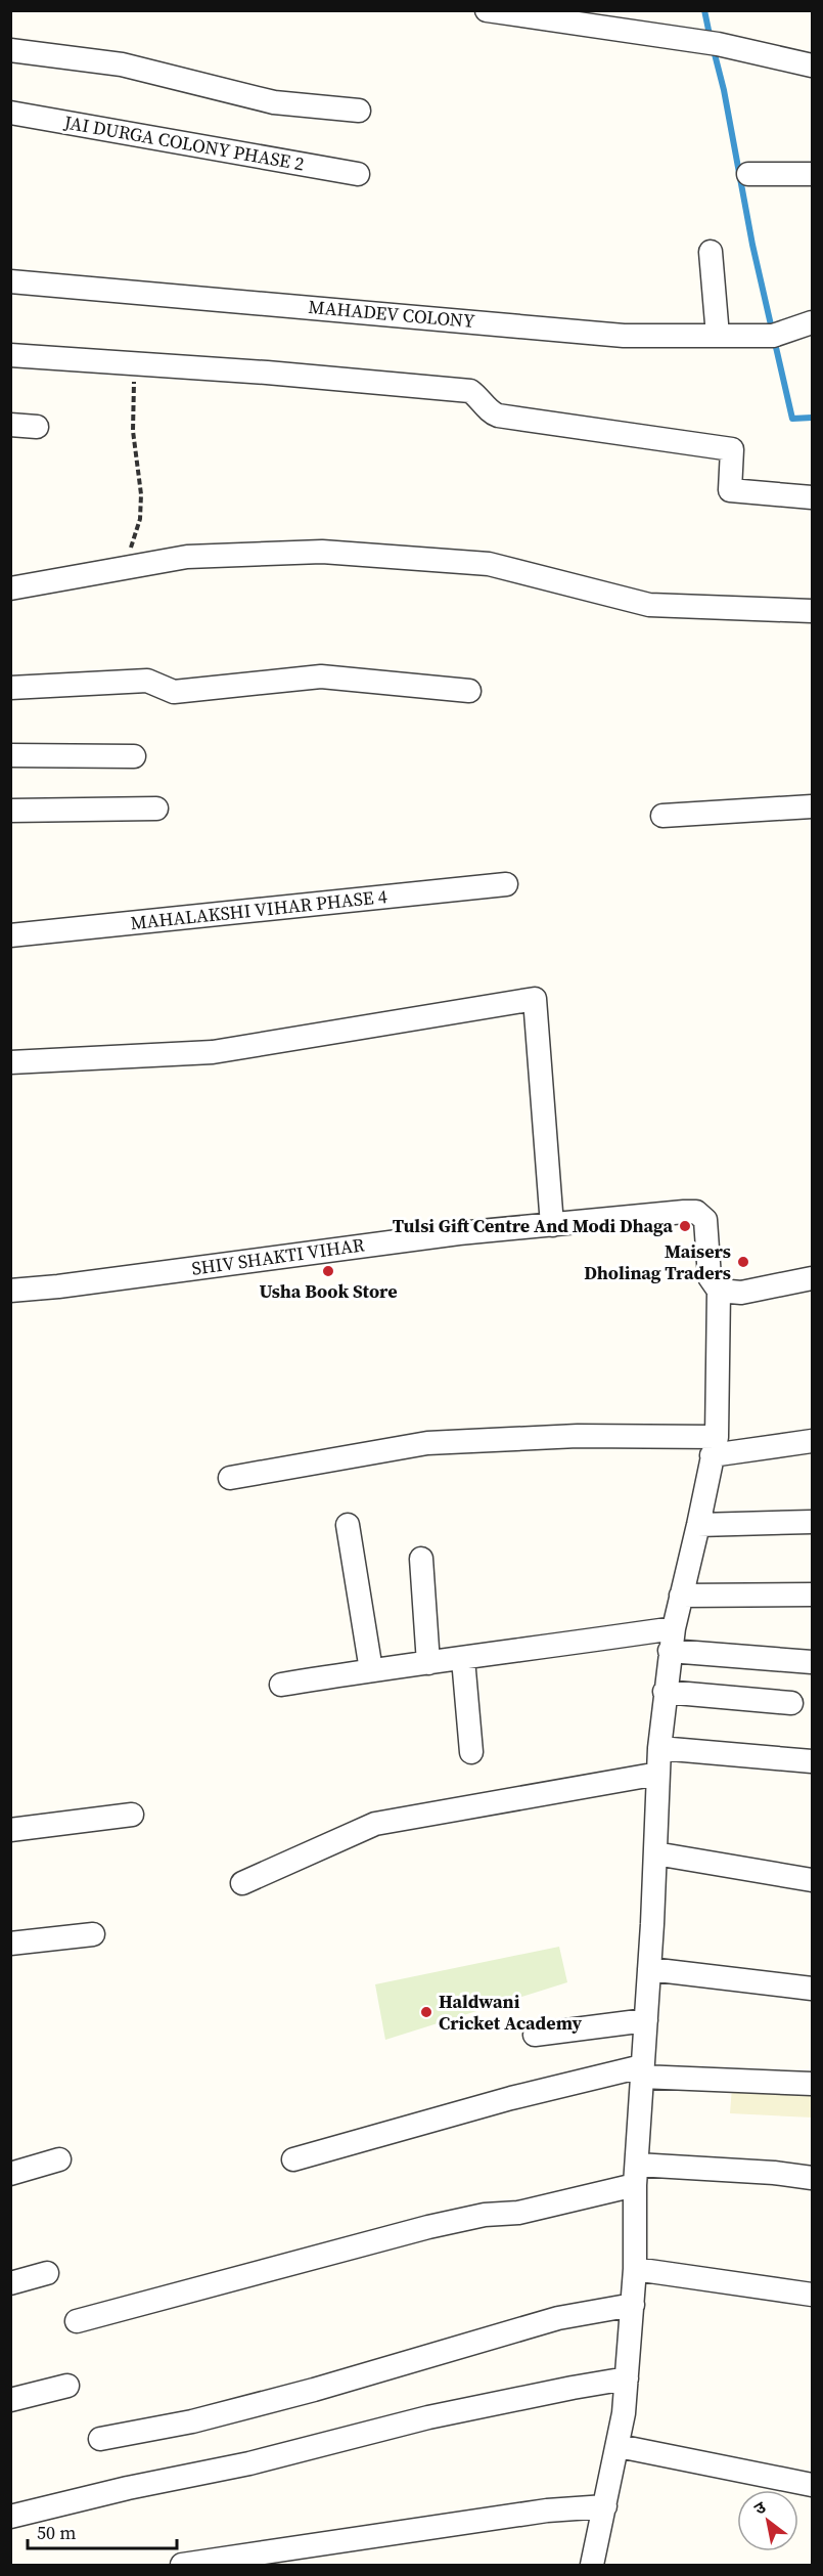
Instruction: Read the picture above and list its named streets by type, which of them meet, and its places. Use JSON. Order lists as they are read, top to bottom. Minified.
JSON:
{"streets":{"street":["JAI DURGA COLONY PHASE 2","MAHADEV COLONY","MAHALAKSHI VIHAR PHASE 4","SHIV SHAKTI VIHAR"]},"places":["Tulsi Gift Centre And Modi Dhaga","Maisers Dholinag Traders","Usha Book Store","Haldwani Cricket Academy"],"scale_bar":"50 m","north":"top left"}
